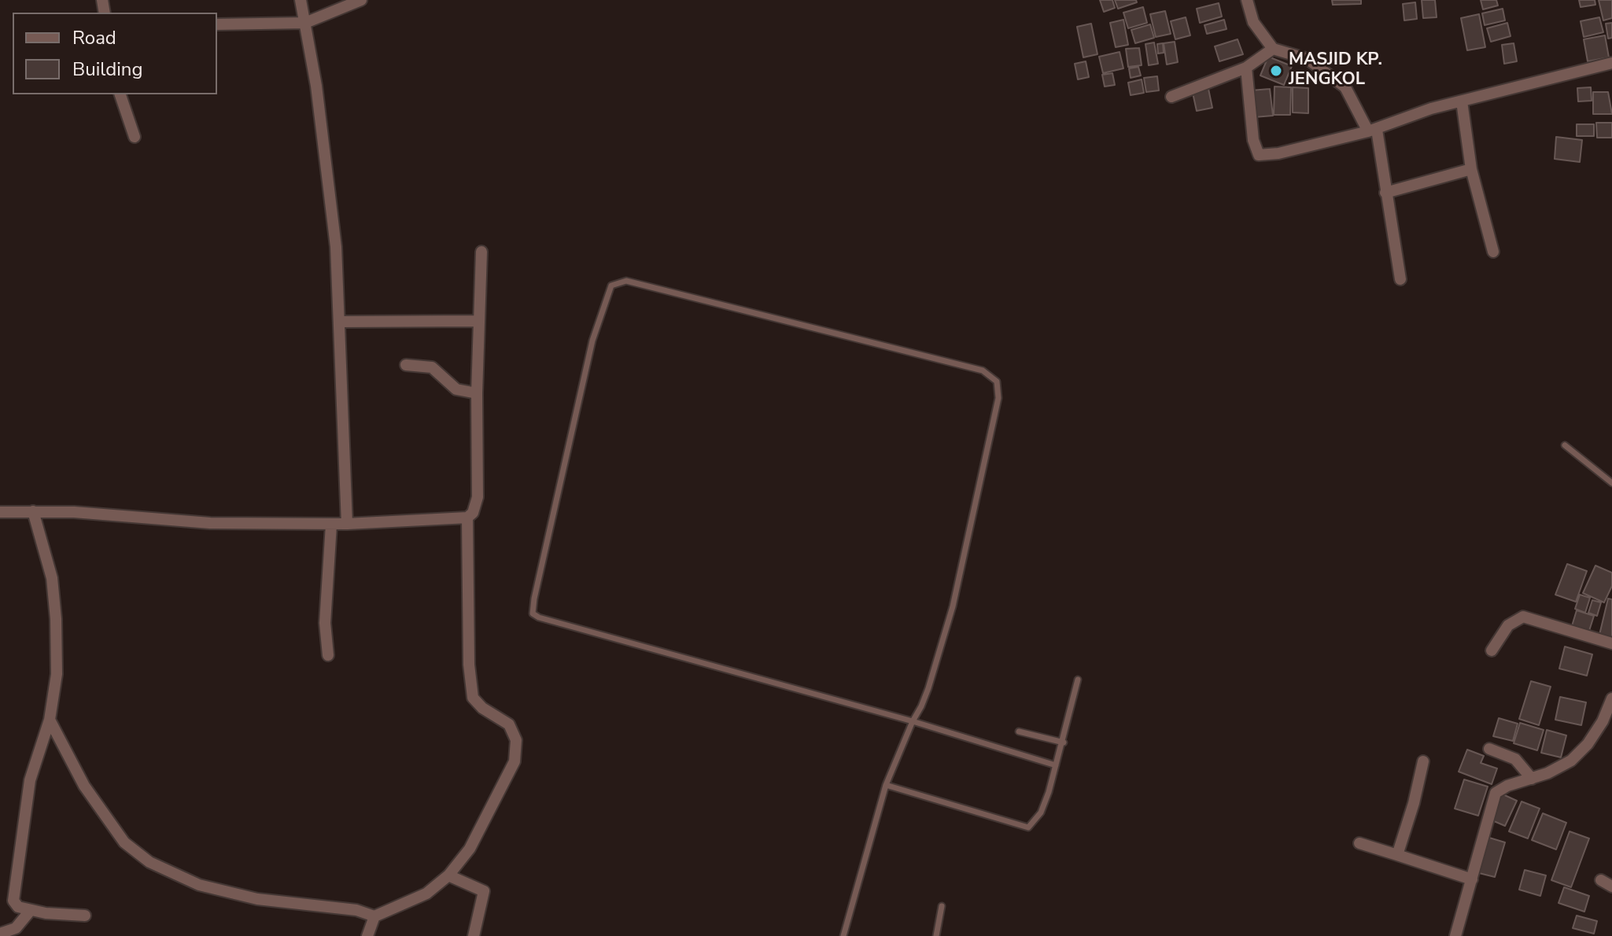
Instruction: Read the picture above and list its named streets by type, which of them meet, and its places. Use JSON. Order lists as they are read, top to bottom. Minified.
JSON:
{"places":["MASJID KP. JENGKOL"],"legend":["Road","Building"]}
